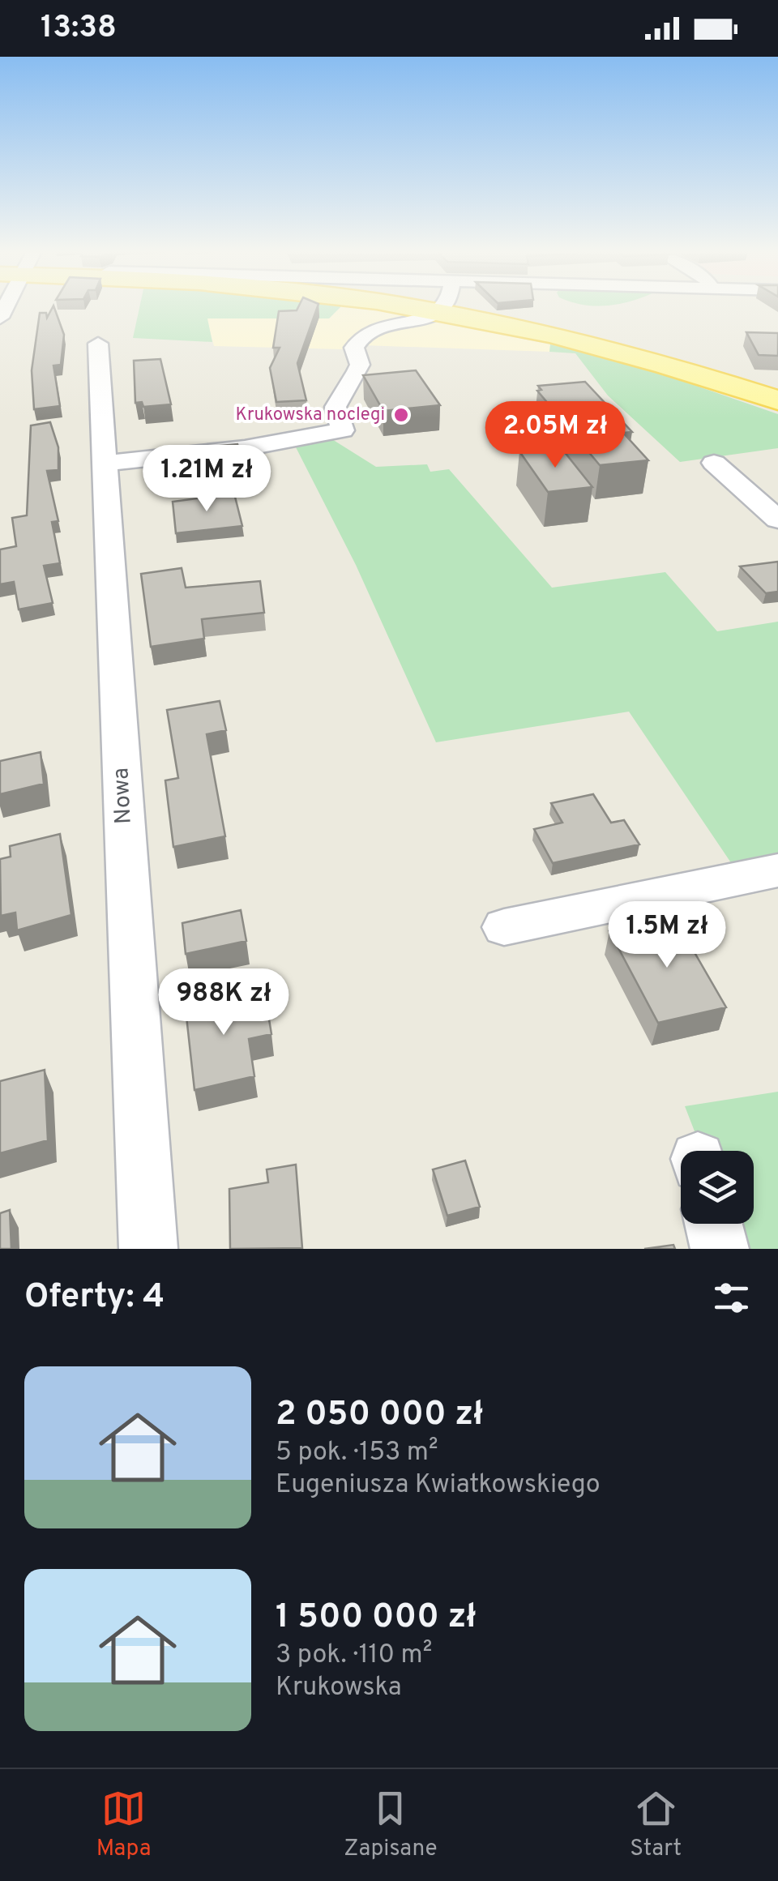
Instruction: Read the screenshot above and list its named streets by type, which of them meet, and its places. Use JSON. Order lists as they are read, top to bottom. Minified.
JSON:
{"streets":{"street":["Nowa"]},"places":["Krukowska noclegi"],"page":{"status":"13:38","price":["2.05M zł","1.21M zł","1.5M zł","988K zł"],"heading":"Oferty: 4","list":[{"name":"2 050 000 zł","note":"5 pok. · 153 m² · Eugeniusza Kwiatkowskiego"},{"name":"1 500 000 zł","note":"3 pok. · 110 m² · Krukowska"}],"tabs":["Mapa","Zapisane","Start"]}}
